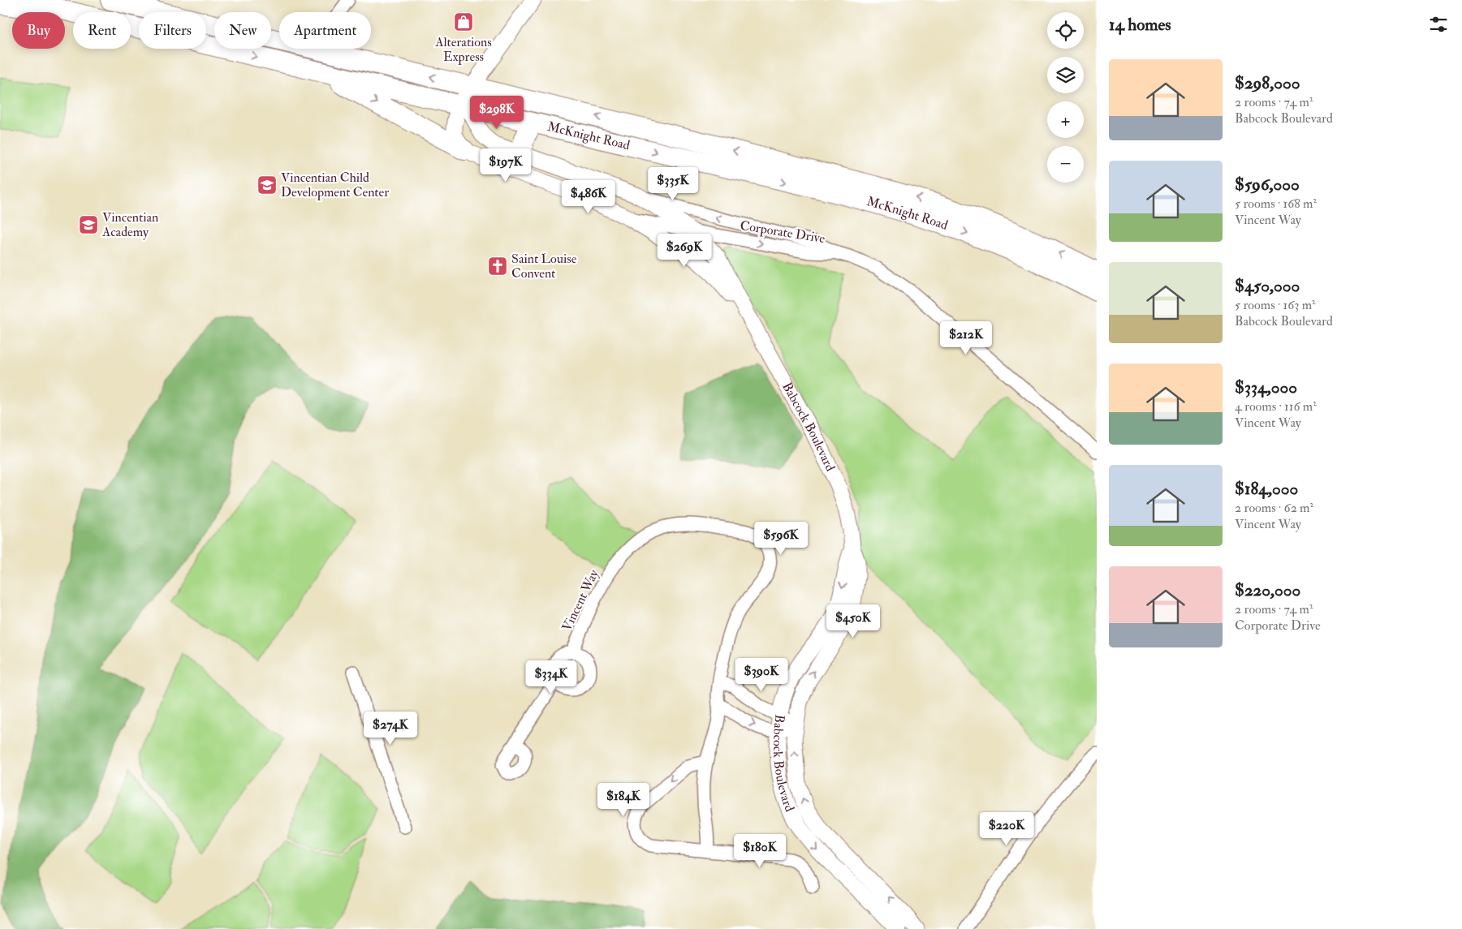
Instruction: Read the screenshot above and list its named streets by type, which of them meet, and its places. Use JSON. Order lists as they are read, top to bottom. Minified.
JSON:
{"streets":{"highway":["McKnight Road"],"street":["Corporate Drive","Babcock Boulevard","Vincent Way"]},"crossings":[["McKnight Road","Babcock Boulevard"],["Corporate Drive","Babcock Boulevard"]],"places":{"shop":["Alterations Express"],"school or university":["Vincentian Child Development Center","Vincentian Academy"],"church":["Saint Louise Convent"]},"page":{"heading":"14 homes","map_buttons":["+","−"],"chip":["Buy","Rent","Filters","New","Apartment"],"list":[{"name":"$298,000","note":"2 rooms · 74 m² · Babcock Boulevard"},{"name":"$596,000","note":"5 rooms · 168 m² · Vincent Way"},{"name":"$450,000","note":"5 rooms · 163 m² · Babcock Boulevard"},{"name":"$334,000","note":"4 rooms · 116 m² · Vincent Way"},{"name":"$184,000","note":"2 rooms · 62 m² · Vincent Way"},{"name":"$220,000","note":"2 rooms · 74 m² · Corporate Drive"}],"price":["$298K","$197K","$335K","$486K","$269K","$212K","$596K","$450K","$390K","$334K","$274K","$184K","$220K","$180K"]}}
